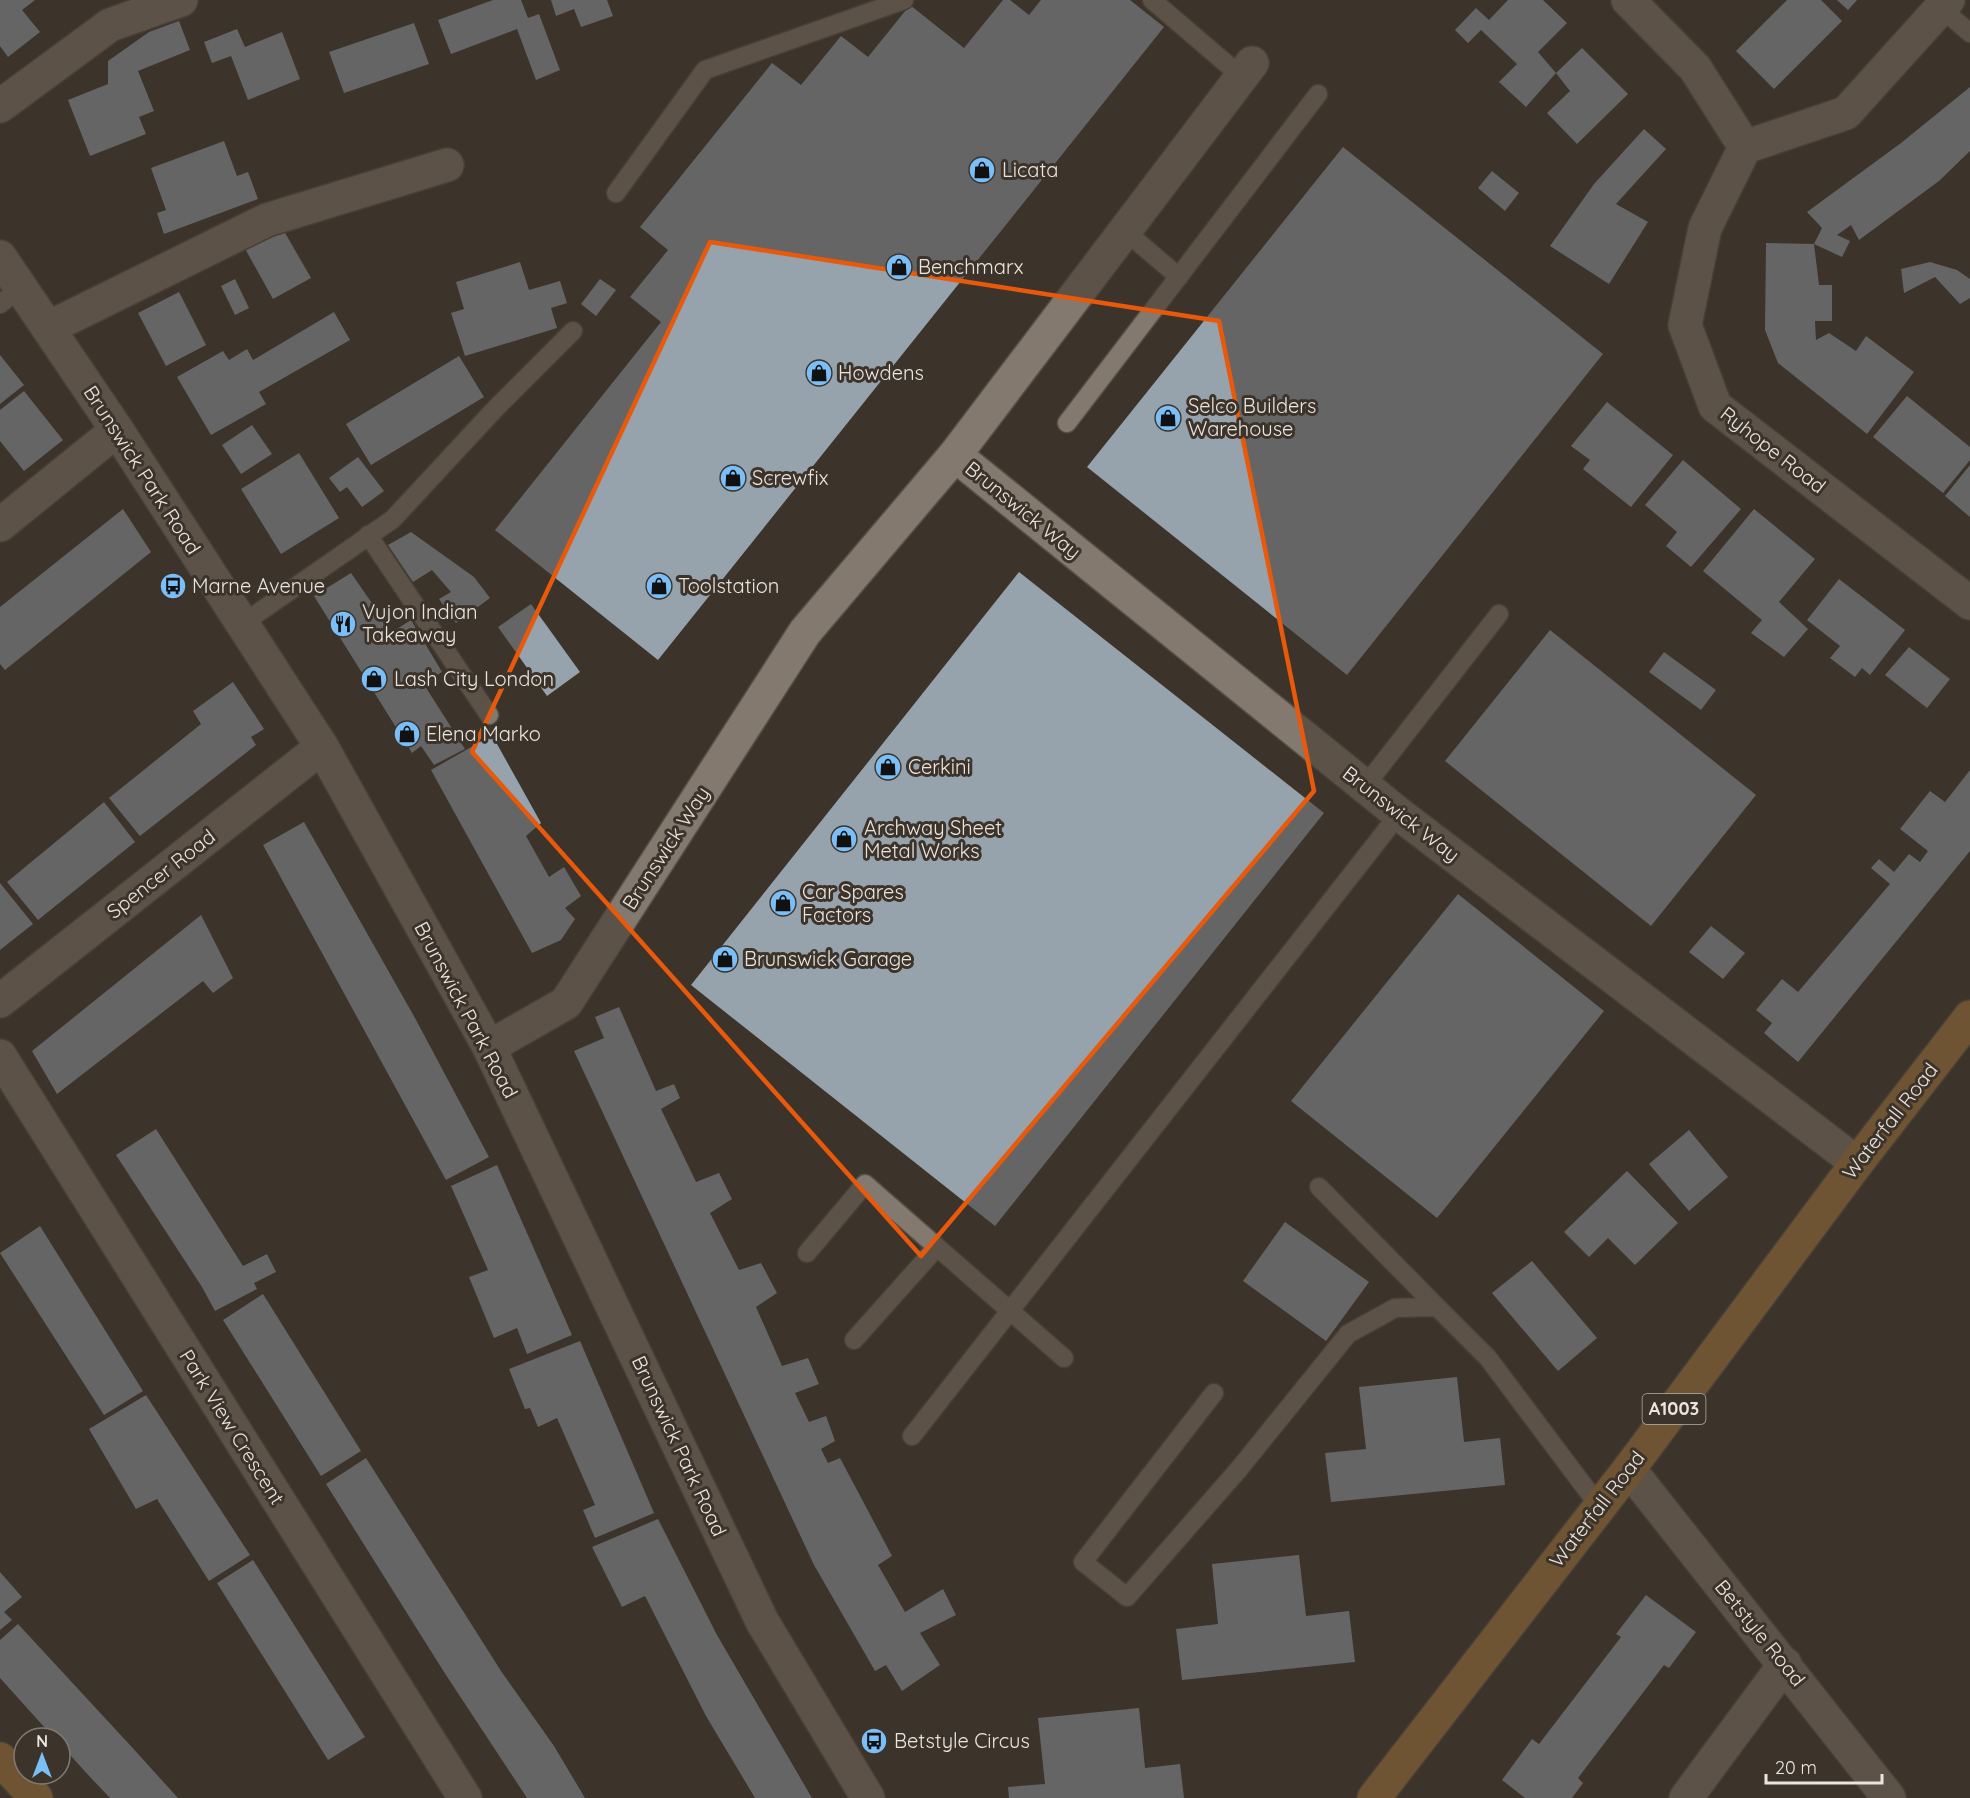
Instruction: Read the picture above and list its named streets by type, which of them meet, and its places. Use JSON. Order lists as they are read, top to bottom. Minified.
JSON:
{"streets":{"main road":["Waterfall Road","A1003"],"street":["Ryhope Road","Brunswick Park Road","Brunswick Way","Spencer Road","Park View Crescent","Betstyle Road"]},"crossings":[["Brunswick Park Road","Brunswick Way"],["Brunswick Park Road","Spencer Road"],["Brunswick Way","Waterfall Road"],["Waterfall Road","Betstyle Road"]],"places":{"shop":["Licata","Benchmarx","Howdens","Selco Builders Warehouse","Screwfix","Toolstation","Lash City London","Elena Marko","Cerkini","Archway Sheet Metal Works","Car Spares Factors","Brunswick Garage"],"bus stop":["Marne Avenue","Betstyle Circus"],"restaurant":["Vujon Indian Takeaway"]},"scale_bar":"20 m","north":"top"}
